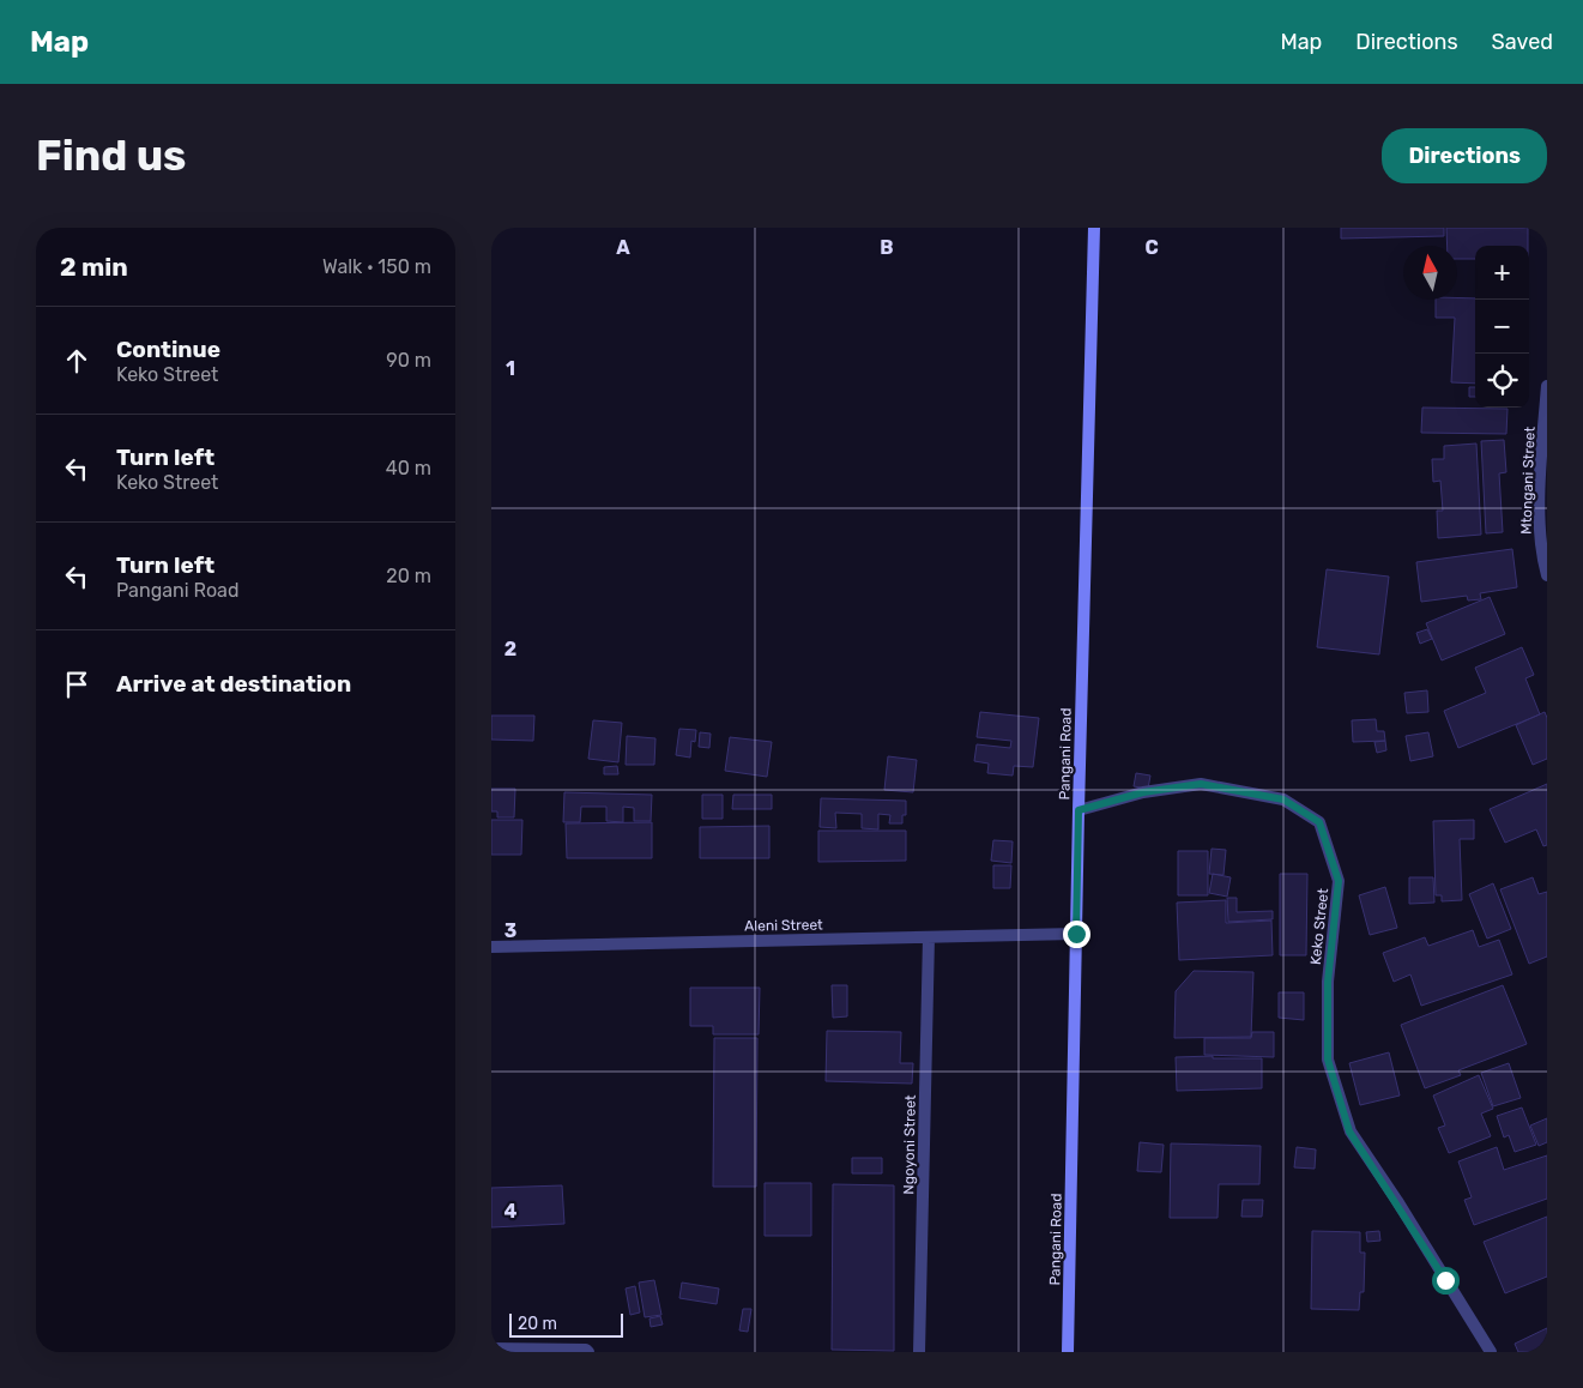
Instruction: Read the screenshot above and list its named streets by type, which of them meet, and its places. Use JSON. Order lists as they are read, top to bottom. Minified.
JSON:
{"streets":{"main road":["Pangani Road"],"street":["Mtongani Street","Aleni Street","Keko Street","Ngoyoni Street"]},"crossings":[["Pangani Road","Aleni Street"],["Pangani Road","Keko Street"],["Aleni Street","Ngoyoni Street"]],"scale_bar":"20 m","north":"top","page":{"header":"Map","nav":["Map","Directions","Saved"],"buttons":"Directions","title":"Find us","heading":["2 min","Walk · 150 m"],"map_buttons":["+","−"],"list":[["Continue","Keko Street","90 m"],["Turn left","Keko Street","40 m"],["Turn left","Pangani Road","20 m"],"Arrive at destination"],"scale":"20 m"},"grid":{"columns":["A","B","C"],"rows":["1","2","3","4"]}}
